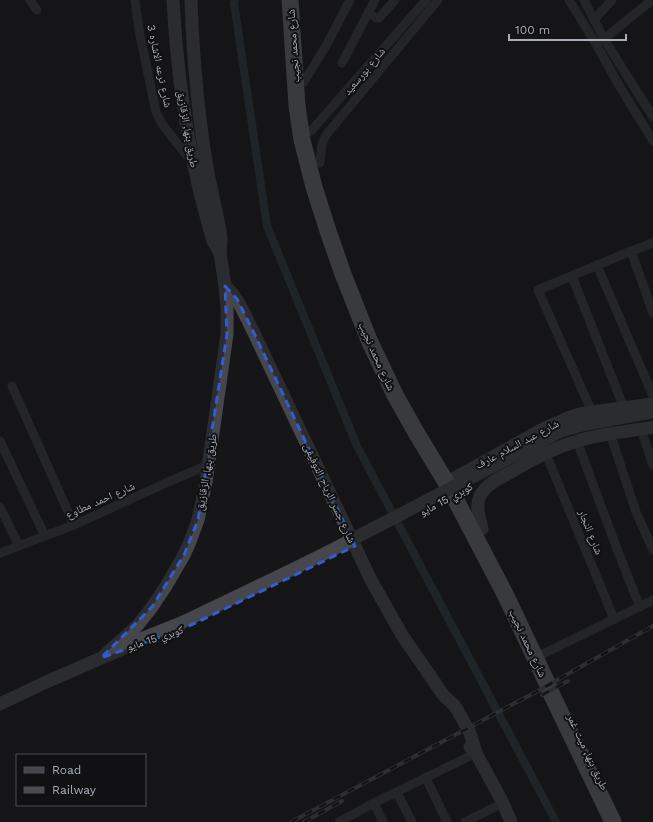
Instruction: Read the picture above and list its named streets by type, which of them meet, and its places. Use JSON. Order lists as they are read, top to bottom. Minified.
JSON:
{"streets":{"highway":["شارع محمد نجيب","طريق بنها, ميت غمر"],"main road":["طريق بنها, الزقازيق","شارع عبد السلام عارف","شارع جسر الرياح التوفيقى","كوبري 15 مايو"],"street":["شارع ترعه الاشاره 3","شارع بورسعيد","شارع احمد مطاوع","شارع النجار"]},"crossings":[["شارع محمد نجيب","شارع بورسعيد"],["شارع محمد نجيب","شارع عبد السلام عارف"],["شارع محمد نجيب","طريق بنها, ميت غمر"],["شارع ترعه الاشاره 3","طريق بنها, الزقازيق"],["طريق بنها, الزقازيق","شارع جسر الرياح التوفيقى"],["طريق بنها, الزقازيق","كوبري 15 مايو"],["طريق بنها, الزقازيق","شارع احمد مطاوع"],["شارع عبد السلام عارف","شارع النجار"]],"legend":["Road","Railway"],"scale_bar":"100 m"}
